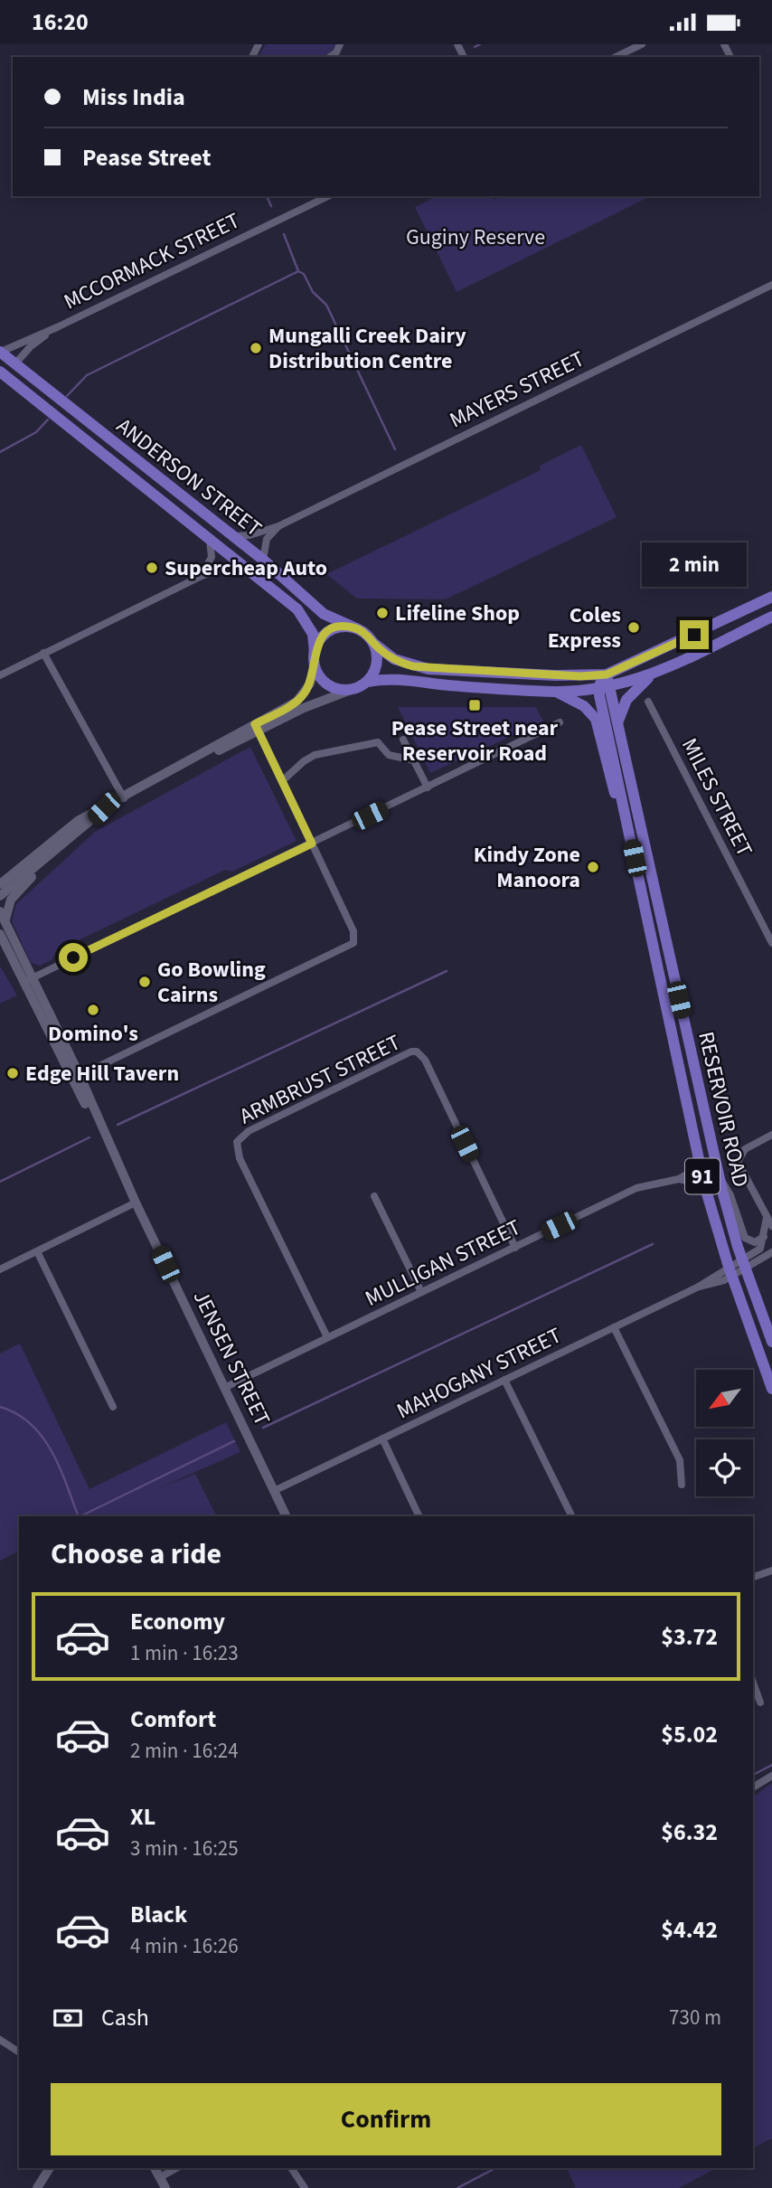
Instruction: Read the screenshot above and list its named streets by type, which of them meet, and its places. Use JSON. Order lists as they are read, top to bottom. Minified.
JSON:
{"streets":{"main road":["ANDERSON STREET","RESERVOIR ROAD","91"],"street":["MCCORMACK STREET","MAYERS STREET","MILES STREET","ARMBRUST STREET","MULLIGAN STREET","JENSEN STREET","MAHOGANY STREET"]},"crossings":[["MCCORMACK STREET","ANDERSON STREET"],["MAYERS STREET","ANDERSON STREET"],["ARMBRUST STREET","MULLIGAN STREET"],["RESERVOIR ROAD","MULLIGAN STREET"],["RESERVOIR ROAD","MAHOGANY STREET"],["MULLIGAN STREET","JENSEN STREET"],["JENSEN STREET","MAHOGANY STREET"]],"parks":["Guginy Reserve"],"places":{"other":["Mungalli Creek Dairy Distribution Centre","Supercheap Auto","Lifeline Shop","Coles Express","Kindy Zone Manoora","Go Bowling Cairns","Domino's","Edge Hill Tavern"],"transit":["Pease Street near Reservoir Road"]},"north":"bottom left","page":{"status":"16:20","banner":["Miss India","Pease Street"],"bubble":"2 min","heading":"Choose a ride","list":[{"name":"Economy","note":"1 min · 16:23","value":"$3.72"},{"name":"Comfort","note":"2 min · 16:24","value":"$5.02"},{"name":"XL","note":"3 min · 16:25","value":"$6.32"},{"name":"Black","note":"4 min · 16:26","value":"$4.42"}],"pay":["Cash","730 m"],"buttons":"Confirm"}}
